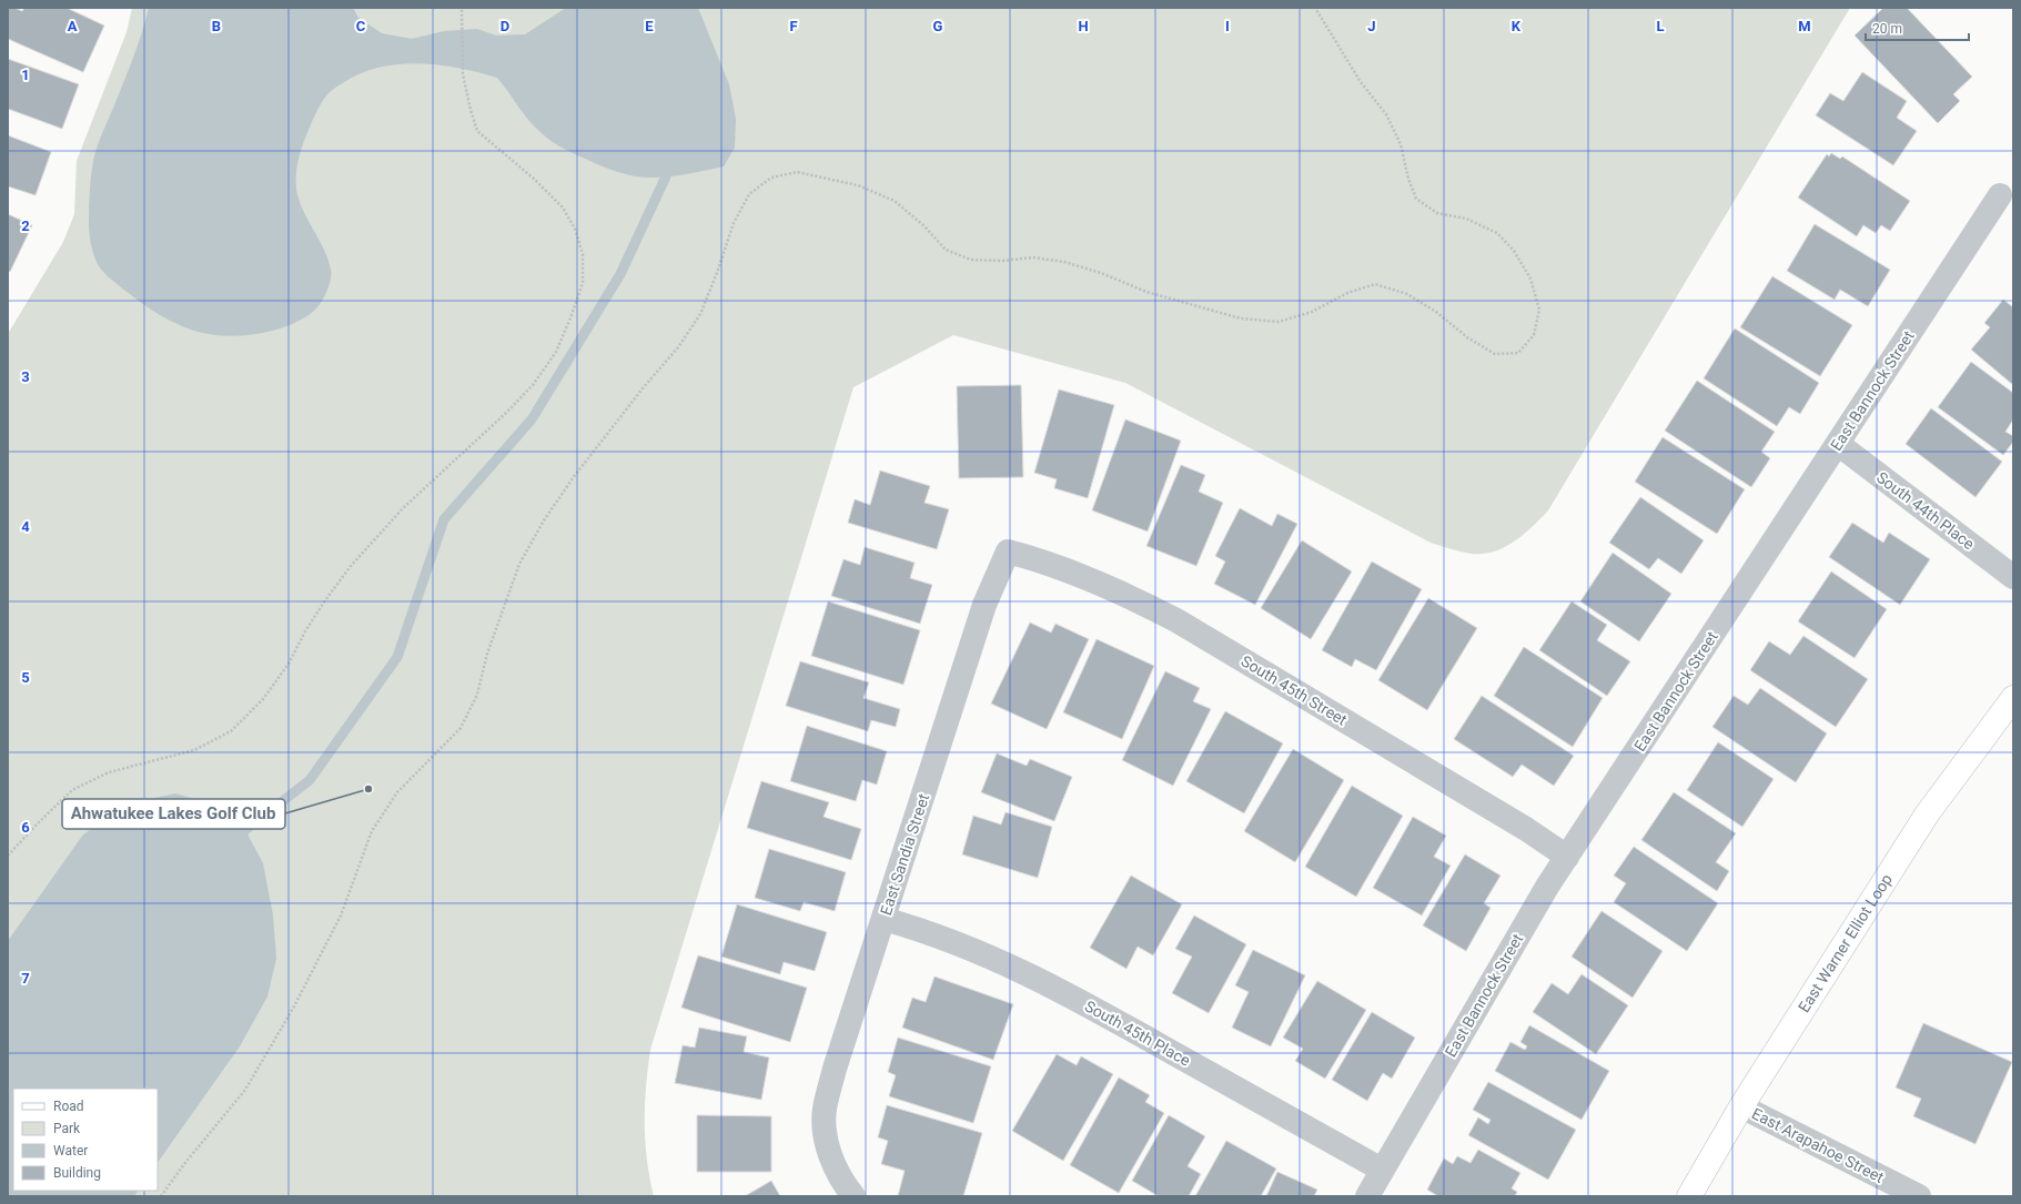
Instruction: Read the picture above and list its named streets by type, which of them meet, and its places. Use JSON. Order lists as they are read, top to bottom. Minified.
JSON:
{"streets":{"main road":["East Warner Elliot Loop"],"street":["East Bannock Street","South 44th Place","South 45th Street","East Sandia Street","South 45th Place","East Arapahoe Street"]},"crossings":[["East Bannock Street","South 44th Place"],["East Bannock Street","South 45th Street"],["East Bannock Street","South 45th Place"],["South 45th Street","East Sandia Street"],["East Sandia Street","South 45th Place"],["East Warner Elliot Loop","East Arapahoe Street"]],"places":["Ahwatukee Lakes Golf Club"],"legend":["Road","Park","Water","Building"],"scale_bar":"20 m","grid":{"columns":["A","B","C","D","E","F","G","H","I","J","K","L","M"],"rows":["1","2","3","4","5","6","7"]}}
